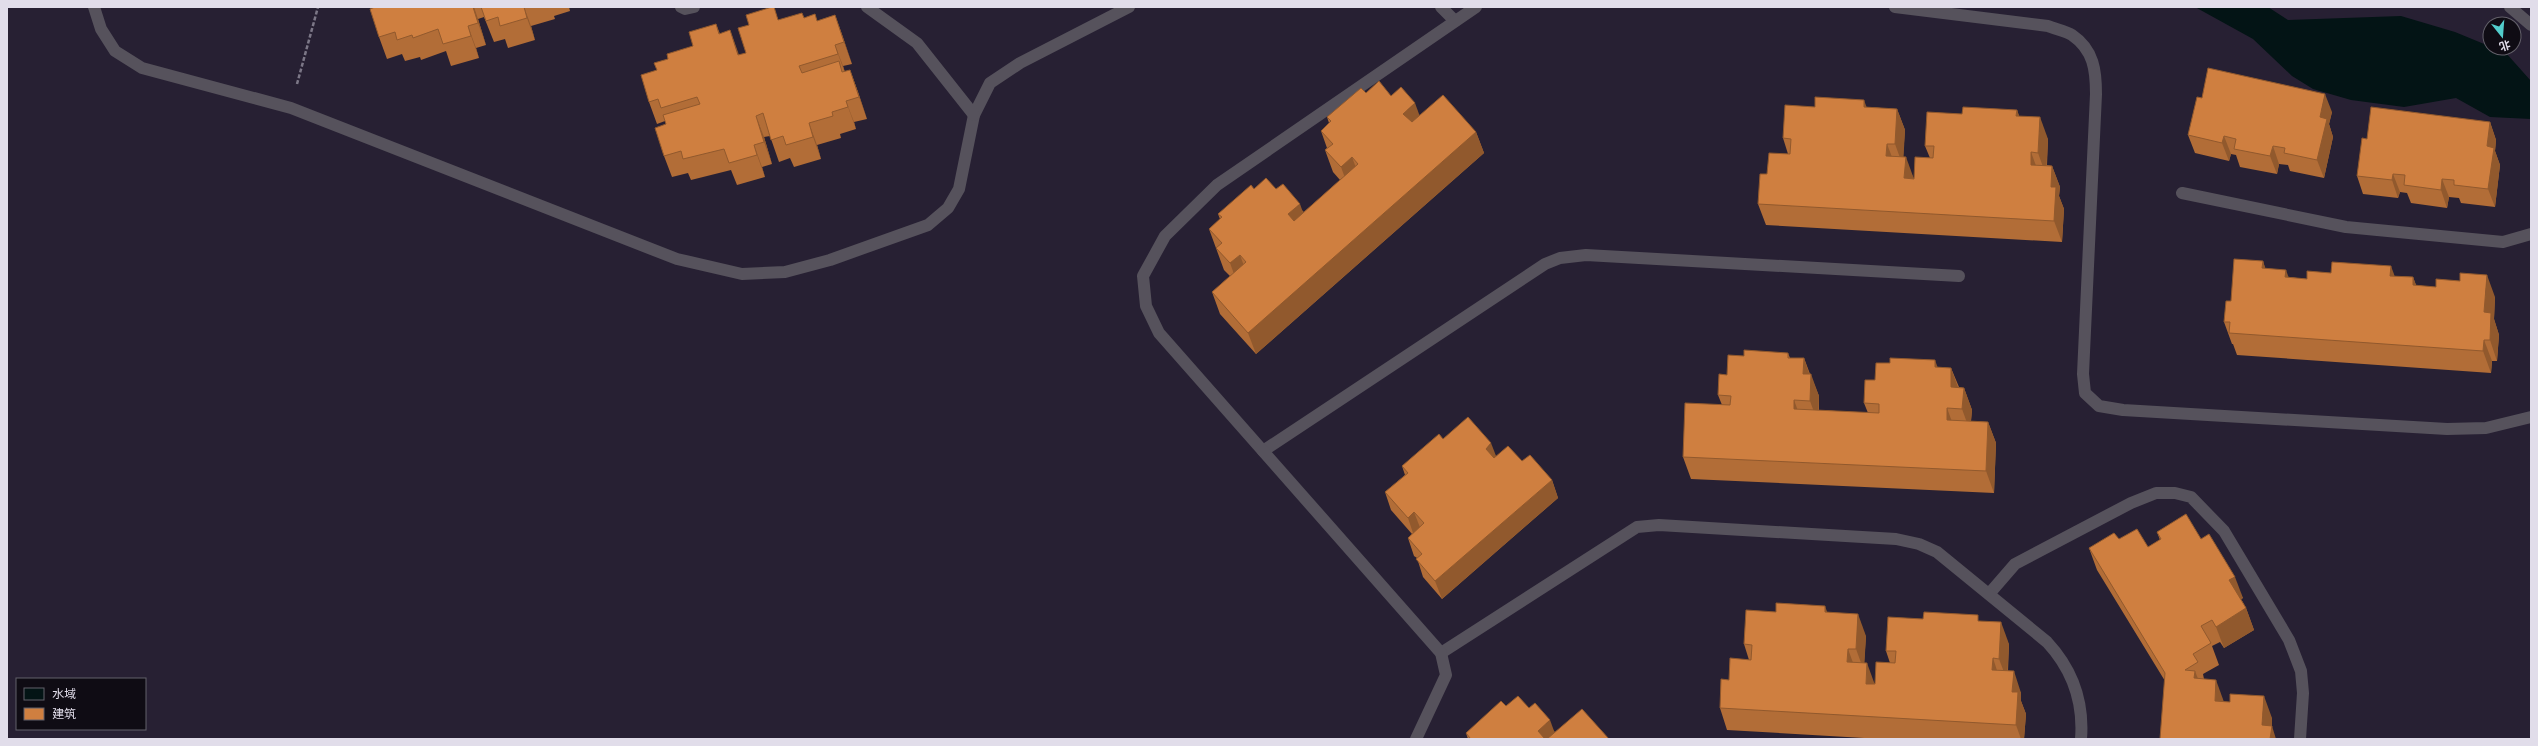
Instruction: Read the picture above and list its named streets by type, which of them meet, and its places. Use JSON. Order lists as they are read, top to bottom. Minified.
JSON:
{"legend":["水域","建筑"],"north":"bottom"}
